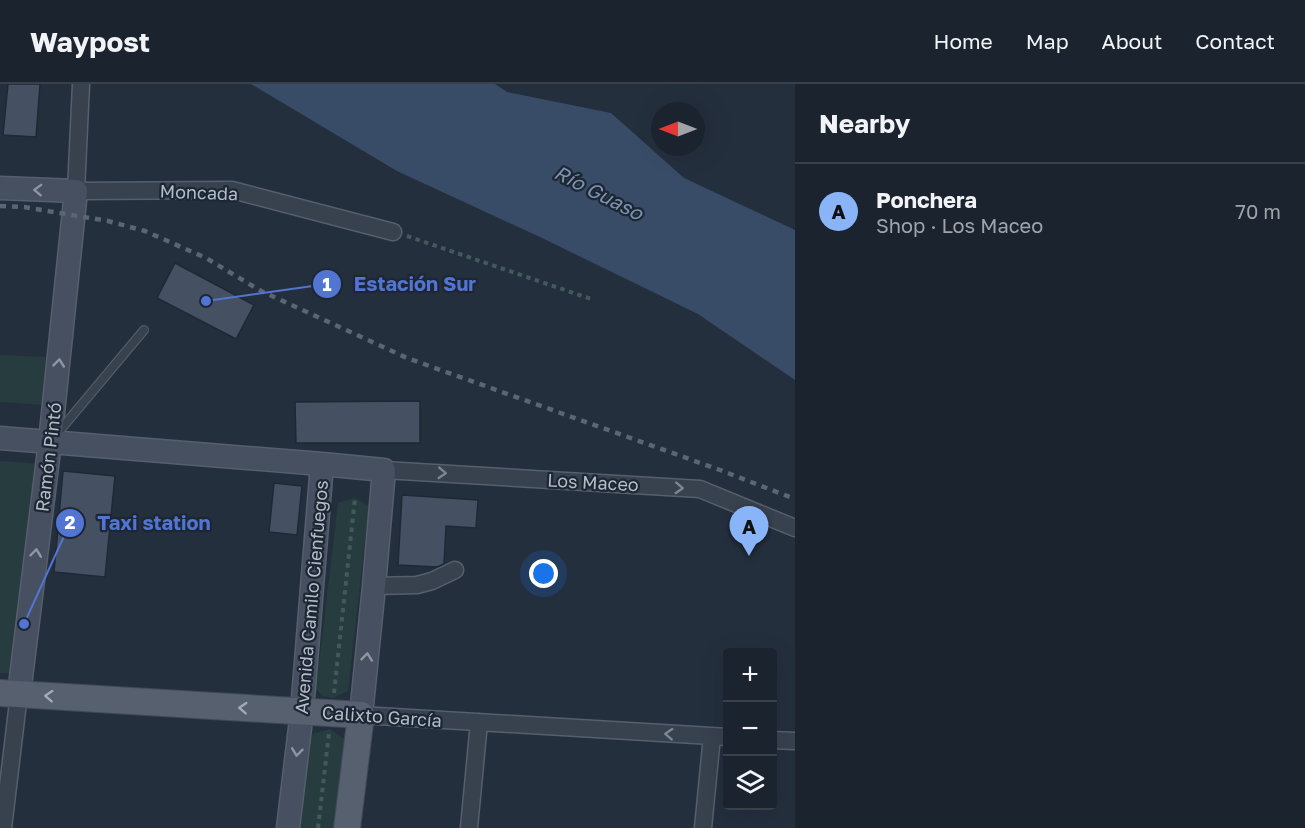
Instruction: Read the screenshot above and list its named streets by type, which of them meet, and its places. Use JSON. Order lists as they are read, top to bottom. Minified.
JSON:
{"streets":{"main road":["Moncada","Ramón Pintó","Avenida Camilo Cienfuegos","Calixto García"],"street":["Los Maceo"]},"crossings":[["Moncada","Ramón Pintó"],["Ramón Pintó","Calixto García"],["Los Maceo","Avenida Camilo Cienfuegos"],["Avenida Camilo Cienfuegos","Calixto García"]],"one_way":["Ramón Pintó","Los Maceo","Calixto García"],"water":["Río Guaso"],"places":["Estación Sur","Taxi station"],"north":"left","page":{"header":"Waypost","nav":["Home","Map","About","Contact"],"heading":"Nearby","list":[{"mark":"A","name":"Ponchera","note":"Shop · Los Maceo","value":"70 m"}],"pins":"A","map_buttons":["+","−"]}}
